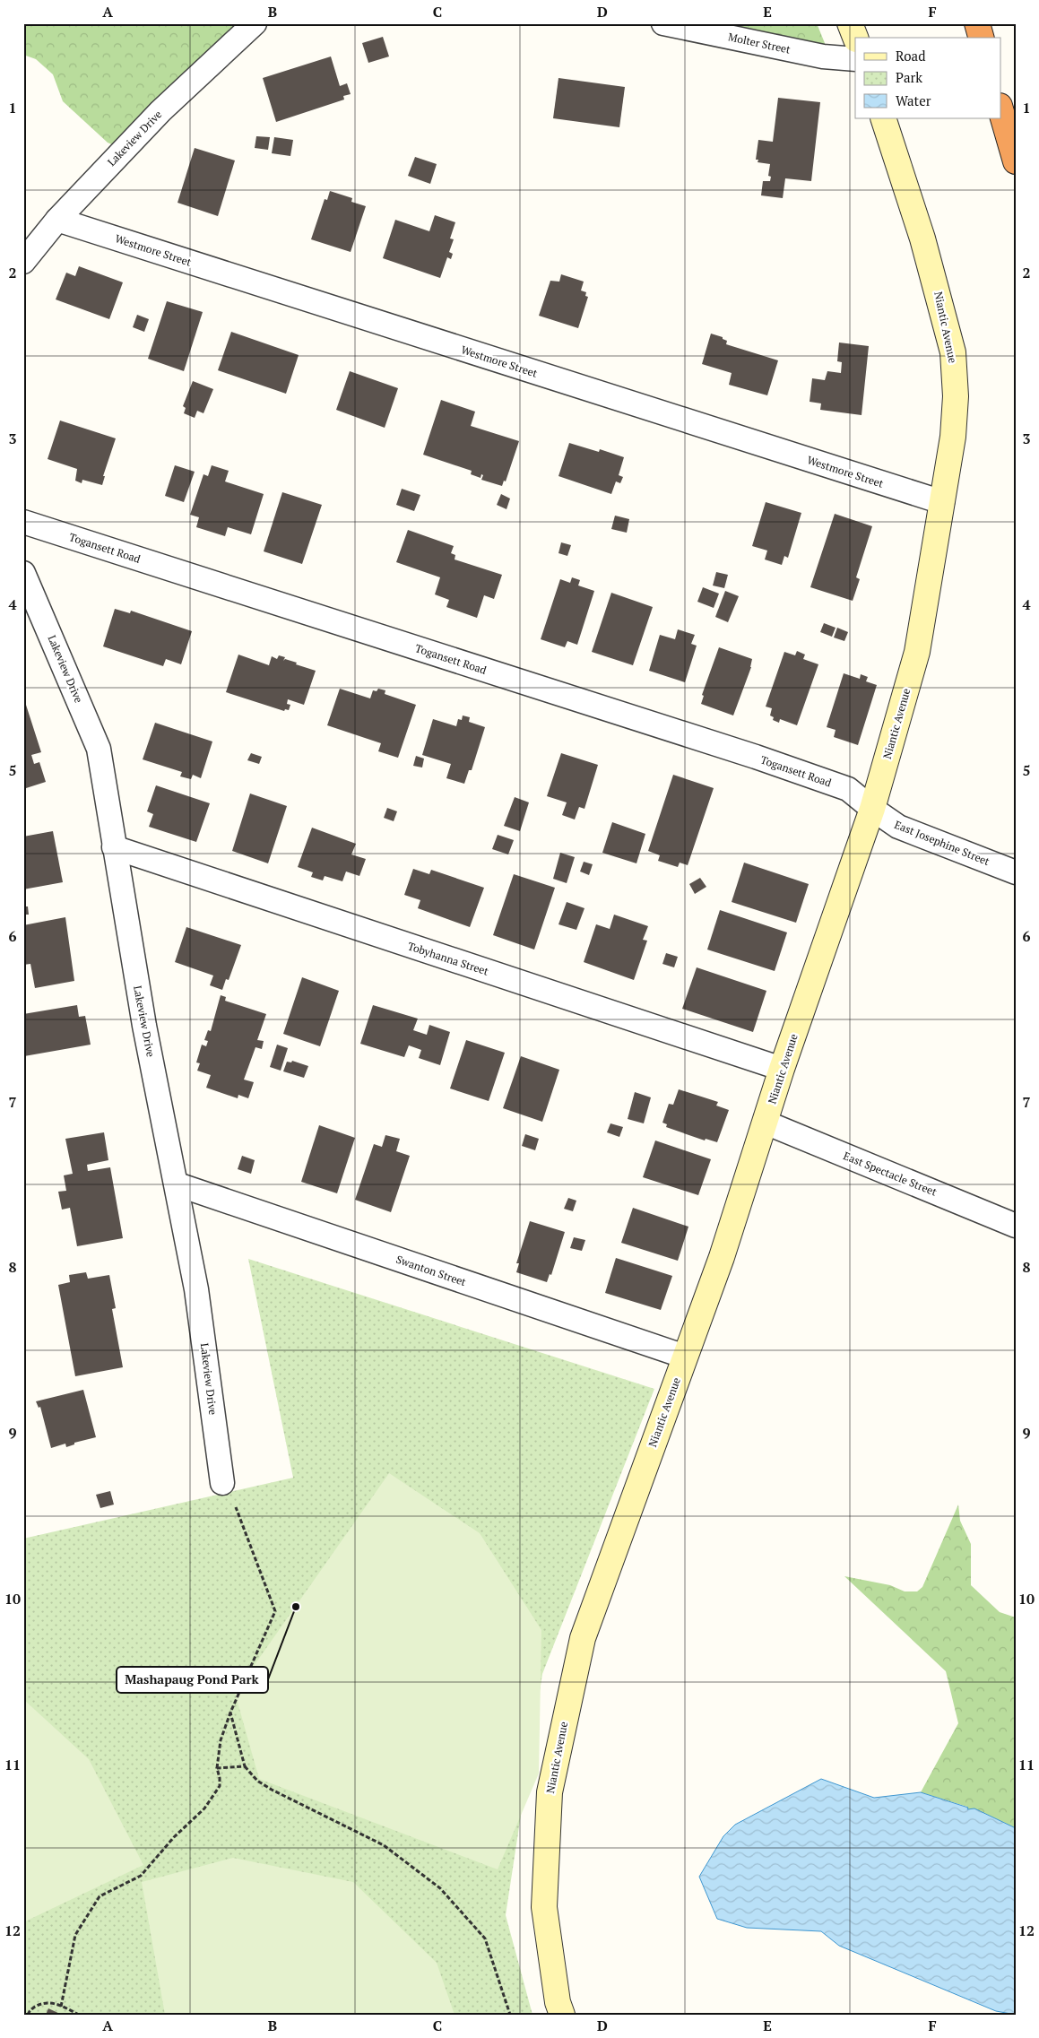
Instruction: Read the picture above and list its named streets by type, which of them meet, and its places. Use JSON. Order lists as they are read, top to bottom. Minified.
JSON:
{"streets":{"street":["Molter Street","Lakeview Drive","Westmore Street","Niantic Avenue","Togansett Road","East Josephine Street","Tobyhanna Street","East Spectacle Street","Swanton Street"]},"crossings":[["Lakeview Drive","Westmore Street"],["Lakeview Drive","Tobyhanna Street"],["Lakeview Drive","Swanton Street"],["Westmore Street","Niantic Avenue"],["Niantic Avenue","Togansett Road"],["Niantic Avenue","East Josephine Street"],["Niantic Avenue","Tobyhanna Street"],["Niantic Avenue","East Spectacle Street"],["Niantic Avenue","Swanton Street"],["Togansett Road","East Josephine Street"]],"places":["Mashapaug Pond Park"],"legend":["Road","Park","Water"],"grid":{"columns":["A","B","C","D","E","F"],"rows":["1","2","3","4","5","6","7","8","9","10","11","12"]}}
